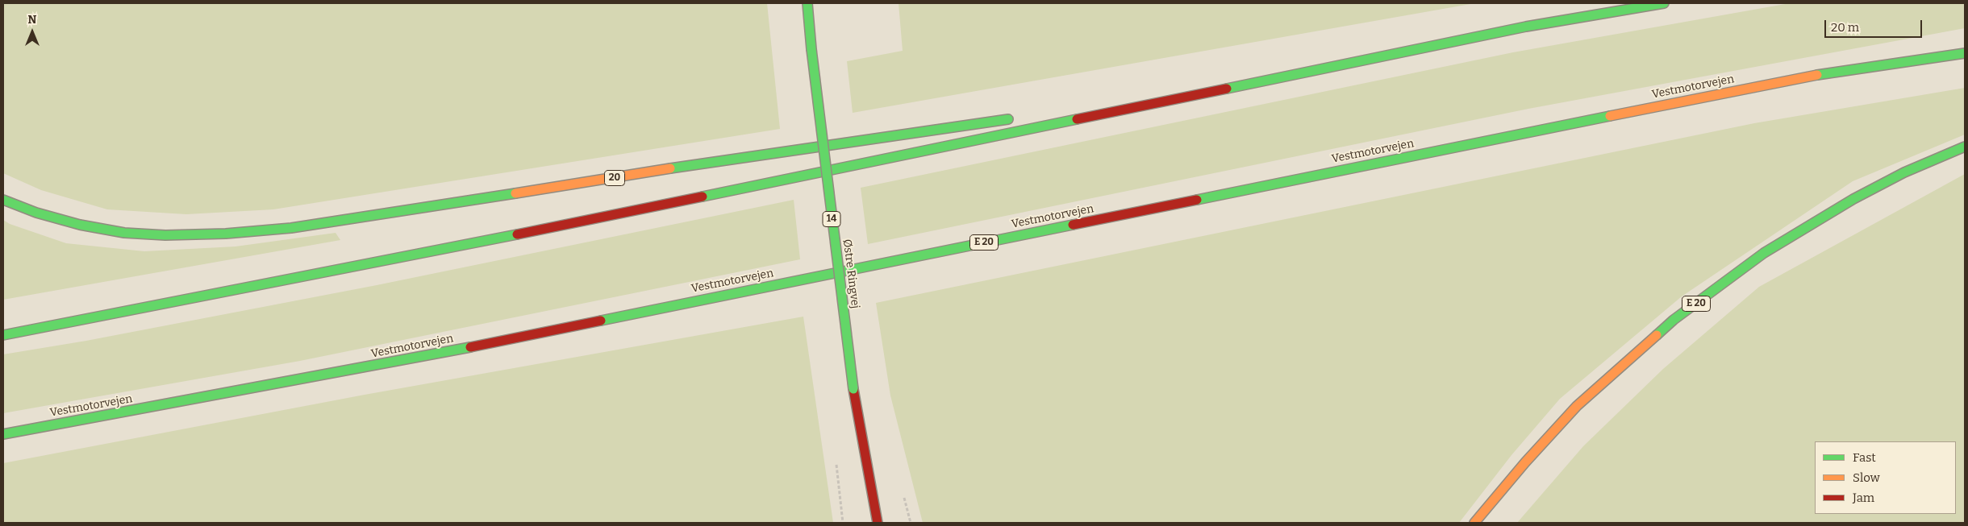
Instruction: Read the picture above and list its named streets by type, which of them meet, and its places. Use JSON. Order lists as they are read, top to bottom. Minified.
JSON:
{"streets":{"main road":["Vestmotorvejen","20","14","E 20","Østre Ringvej"]},"legend":["Fast","Slow","Jam"],"scale_bar":"20 m","north":"top"}
